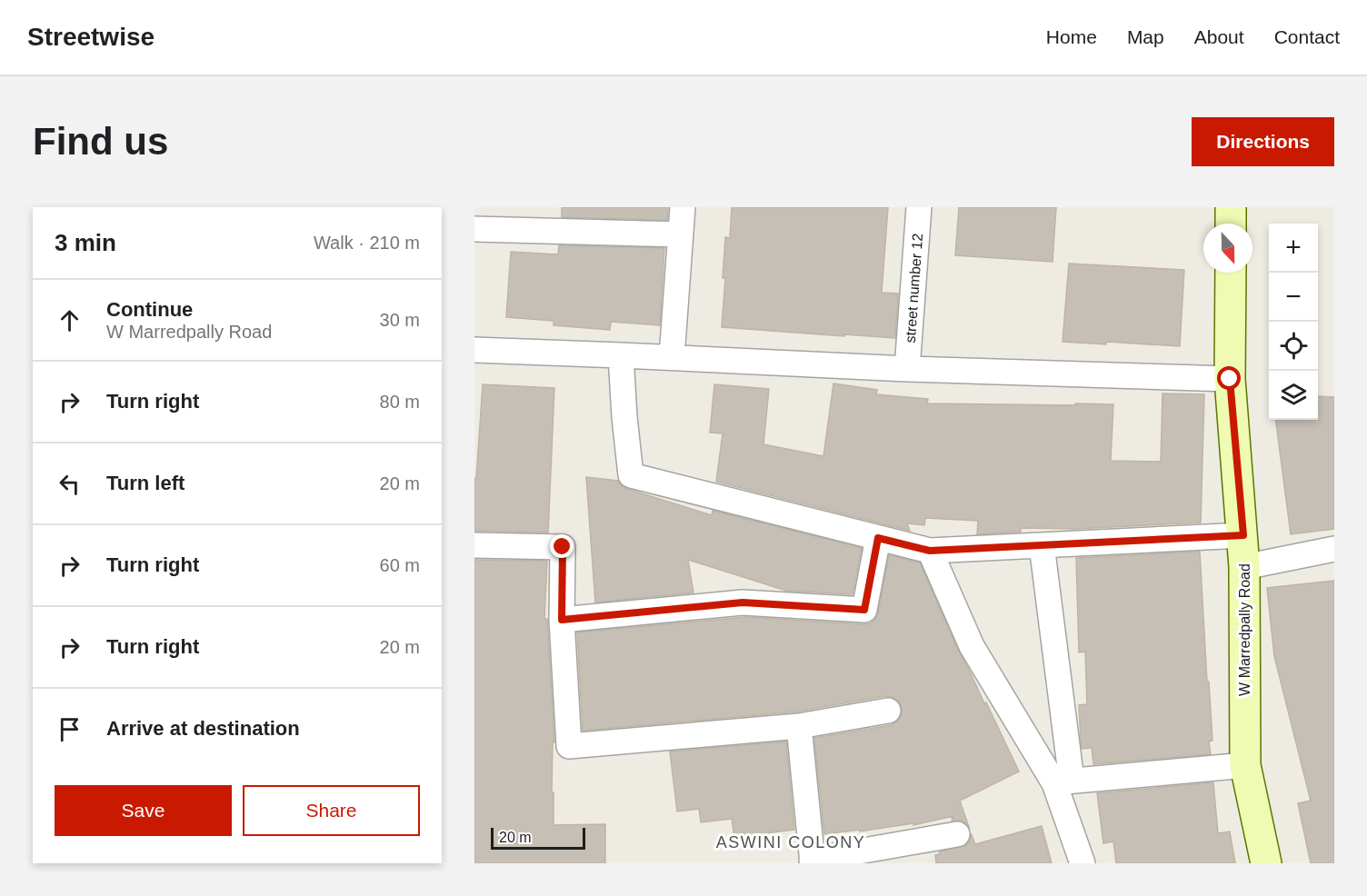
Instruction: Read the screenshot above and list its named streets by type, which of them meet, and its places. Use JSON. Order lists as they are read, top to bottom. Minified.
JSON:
{"streets":{"main road":["W Marredpally Road"],"street":["street number 12"]},"districts":["ASWINI COLONY"],"scale_bar":"20 m","north":"bottom","page":{"header":"Streetwise","nav":["Home","Map","About","Contact"],"buttons":["Directions",["Save","Share"]],"title":"Find us","heading":["3 min","Walk · 210 m"],"map_buttons":["+","−"],"list":[["Continue","W Marredpally Road","30 m"],["Turn right","80 m"],["Turn left","20 m"],["Turn right","60 m"],["Turn right","20 m"],"Arrive at destination"],"scale":"20 m"}}
